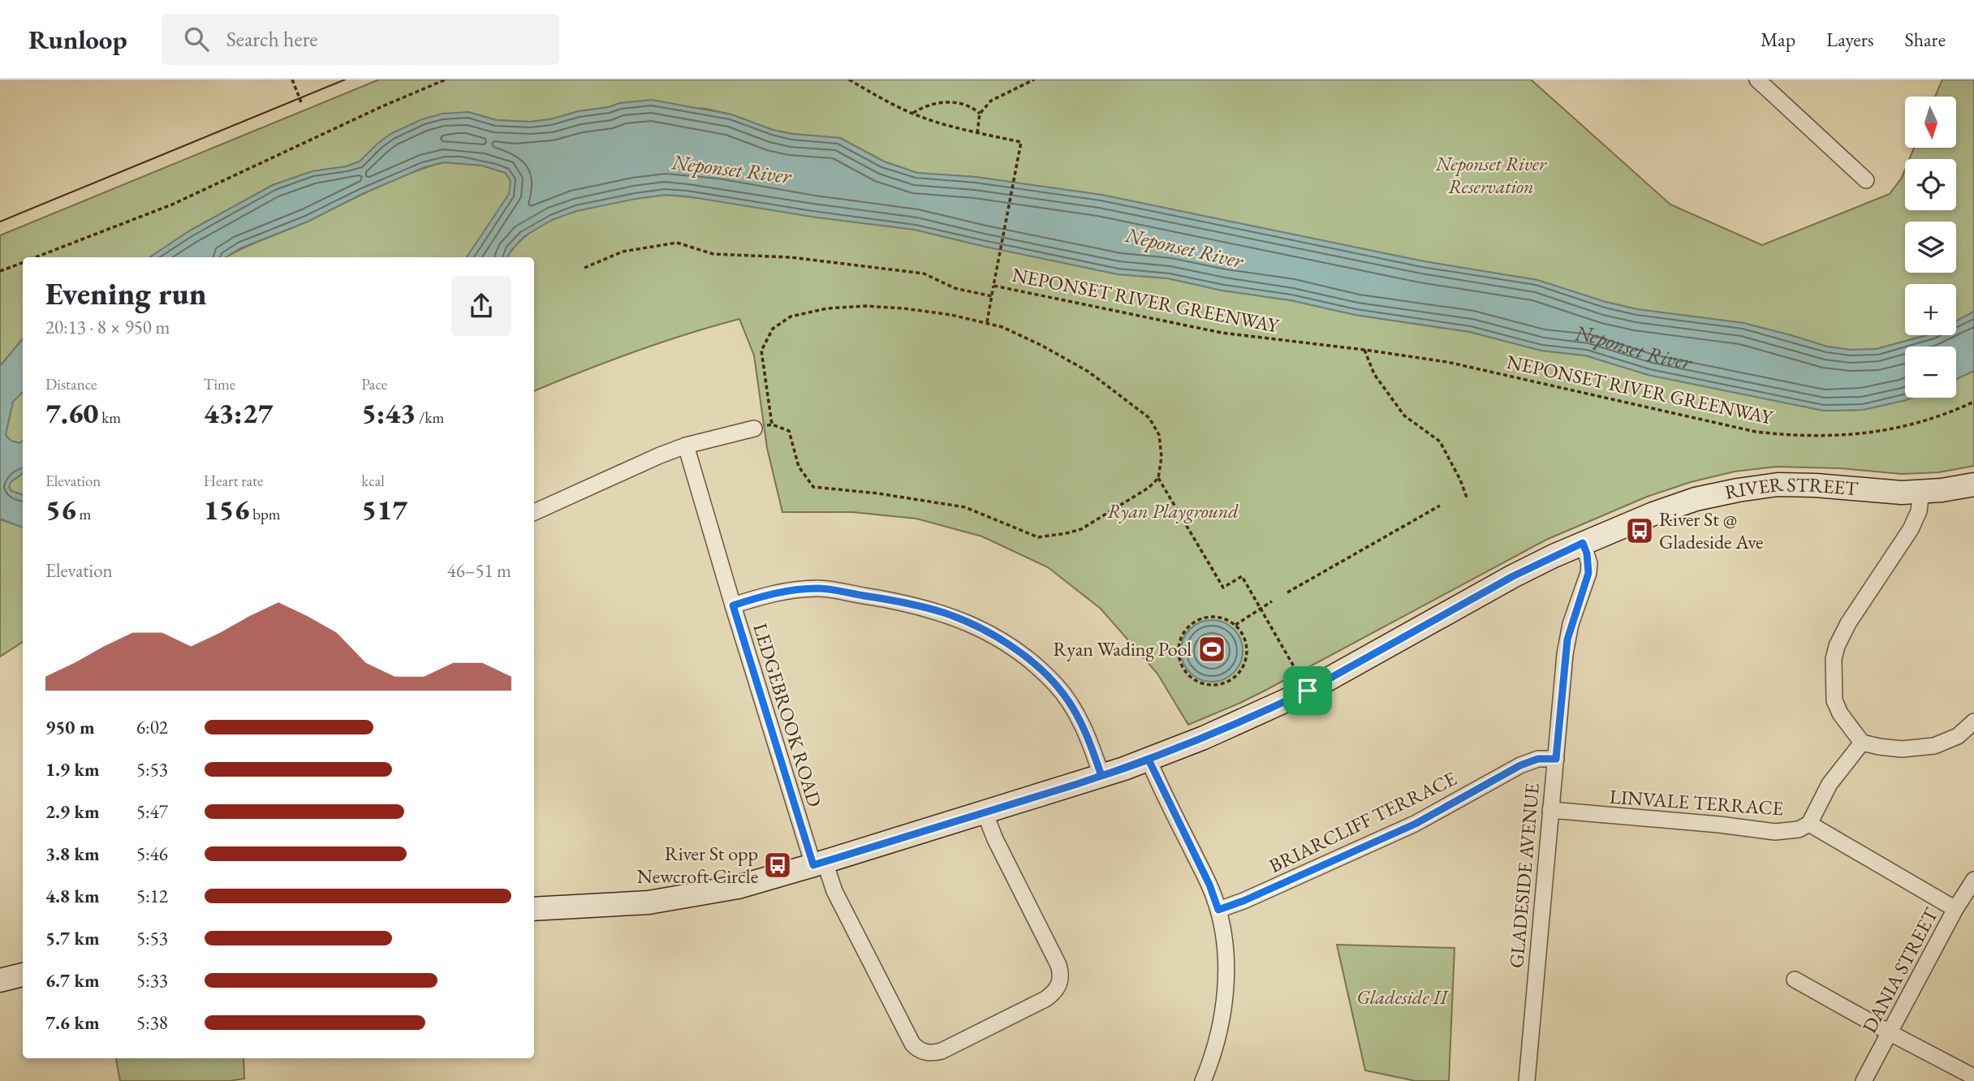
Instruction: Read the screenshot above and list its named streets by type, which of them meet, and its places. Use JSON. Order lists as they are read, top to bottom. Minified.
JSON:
{"streets":{"main road":["RIVER STREET"],"street":["LEDGEBROOK ROAD","LINVALE TERRACE","BRIARCLIFF TERRACE","GLADESIDE AVENUE","DANIA STREET"],"path":["NEPONSET RIVER GREENWAY"]},"crossings":[["RIVER STREET","LEDGEBROOK ROAD"],["RIVER STREET","GLADESIDE AVENUE"],["LINVALE TERRACE","GLADESIDE AVENUE"],["BRIARCLIFF TERRACE","GLADESIDE AVENUE"]],"water":["Neponset River"],"parks":["Neponset River Reservation","Ryan Playground","Gladeside II"],"places":{"bus stop":["River St @ Gladeside Ave","River St opp Newcroft Circle"],"sports":["Ryan Wading Pool"]},"north":"bottom","page":{"header":"Runloop","search":"Search here","nav":["Map","Layers","Share"],"map_buttons":["+","−"],"heading":["Evening run","20:13 · 8 × 950 m"],"stats":[["Distance","7.60 km"],["Time","43:27"],["Pace","5:43 /km"],["Elevation","56 m"],["Heart rate","156 bpm"],["kcal","517"]],"chart":["Elevation","46–51 m"],"list":[{"name":"950 m","note":"6:02"},{"name":"1.9 km","note":"5:53"},{"name":"2.9 km","note":"5:47"},{"name":"3.8 km","note":"5:46"},{"name":"4.8 km","note":"5:12"},{"name":"5.7 km","note":"5:53"},{"name":"6.7 km","note":"5:33"},{"name":"7.6 km","note":"5:38"}]}}
